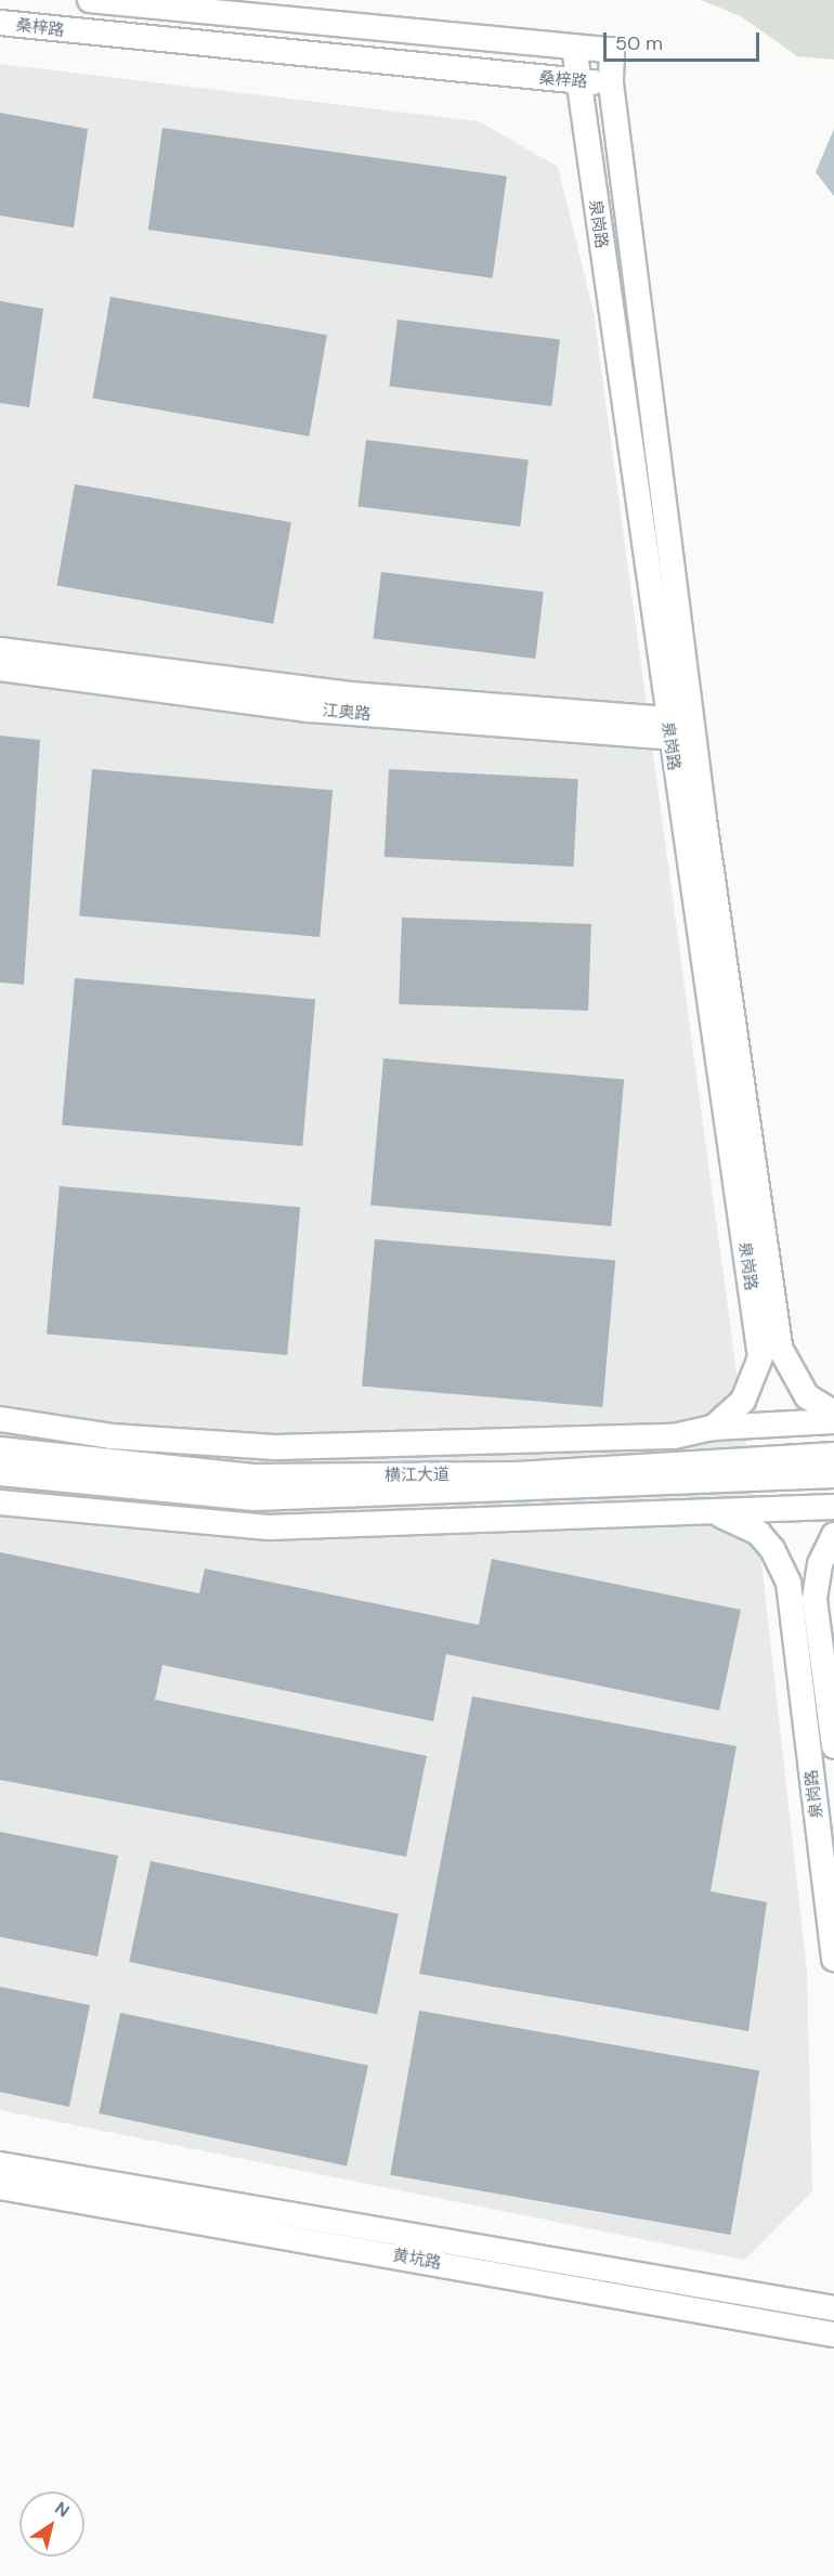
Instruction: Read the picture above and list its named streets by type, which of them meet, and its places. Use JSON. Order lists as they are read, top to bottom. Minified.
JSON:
{"streets":{"street":["桑梓路","泉岗路","江奥路","横江大道","黄坑路"]},"crossings":[["桑梓路","泉岗路"],["泉岗路","江奥路"]],"scale_bar":"50 m","north":"top right"}
